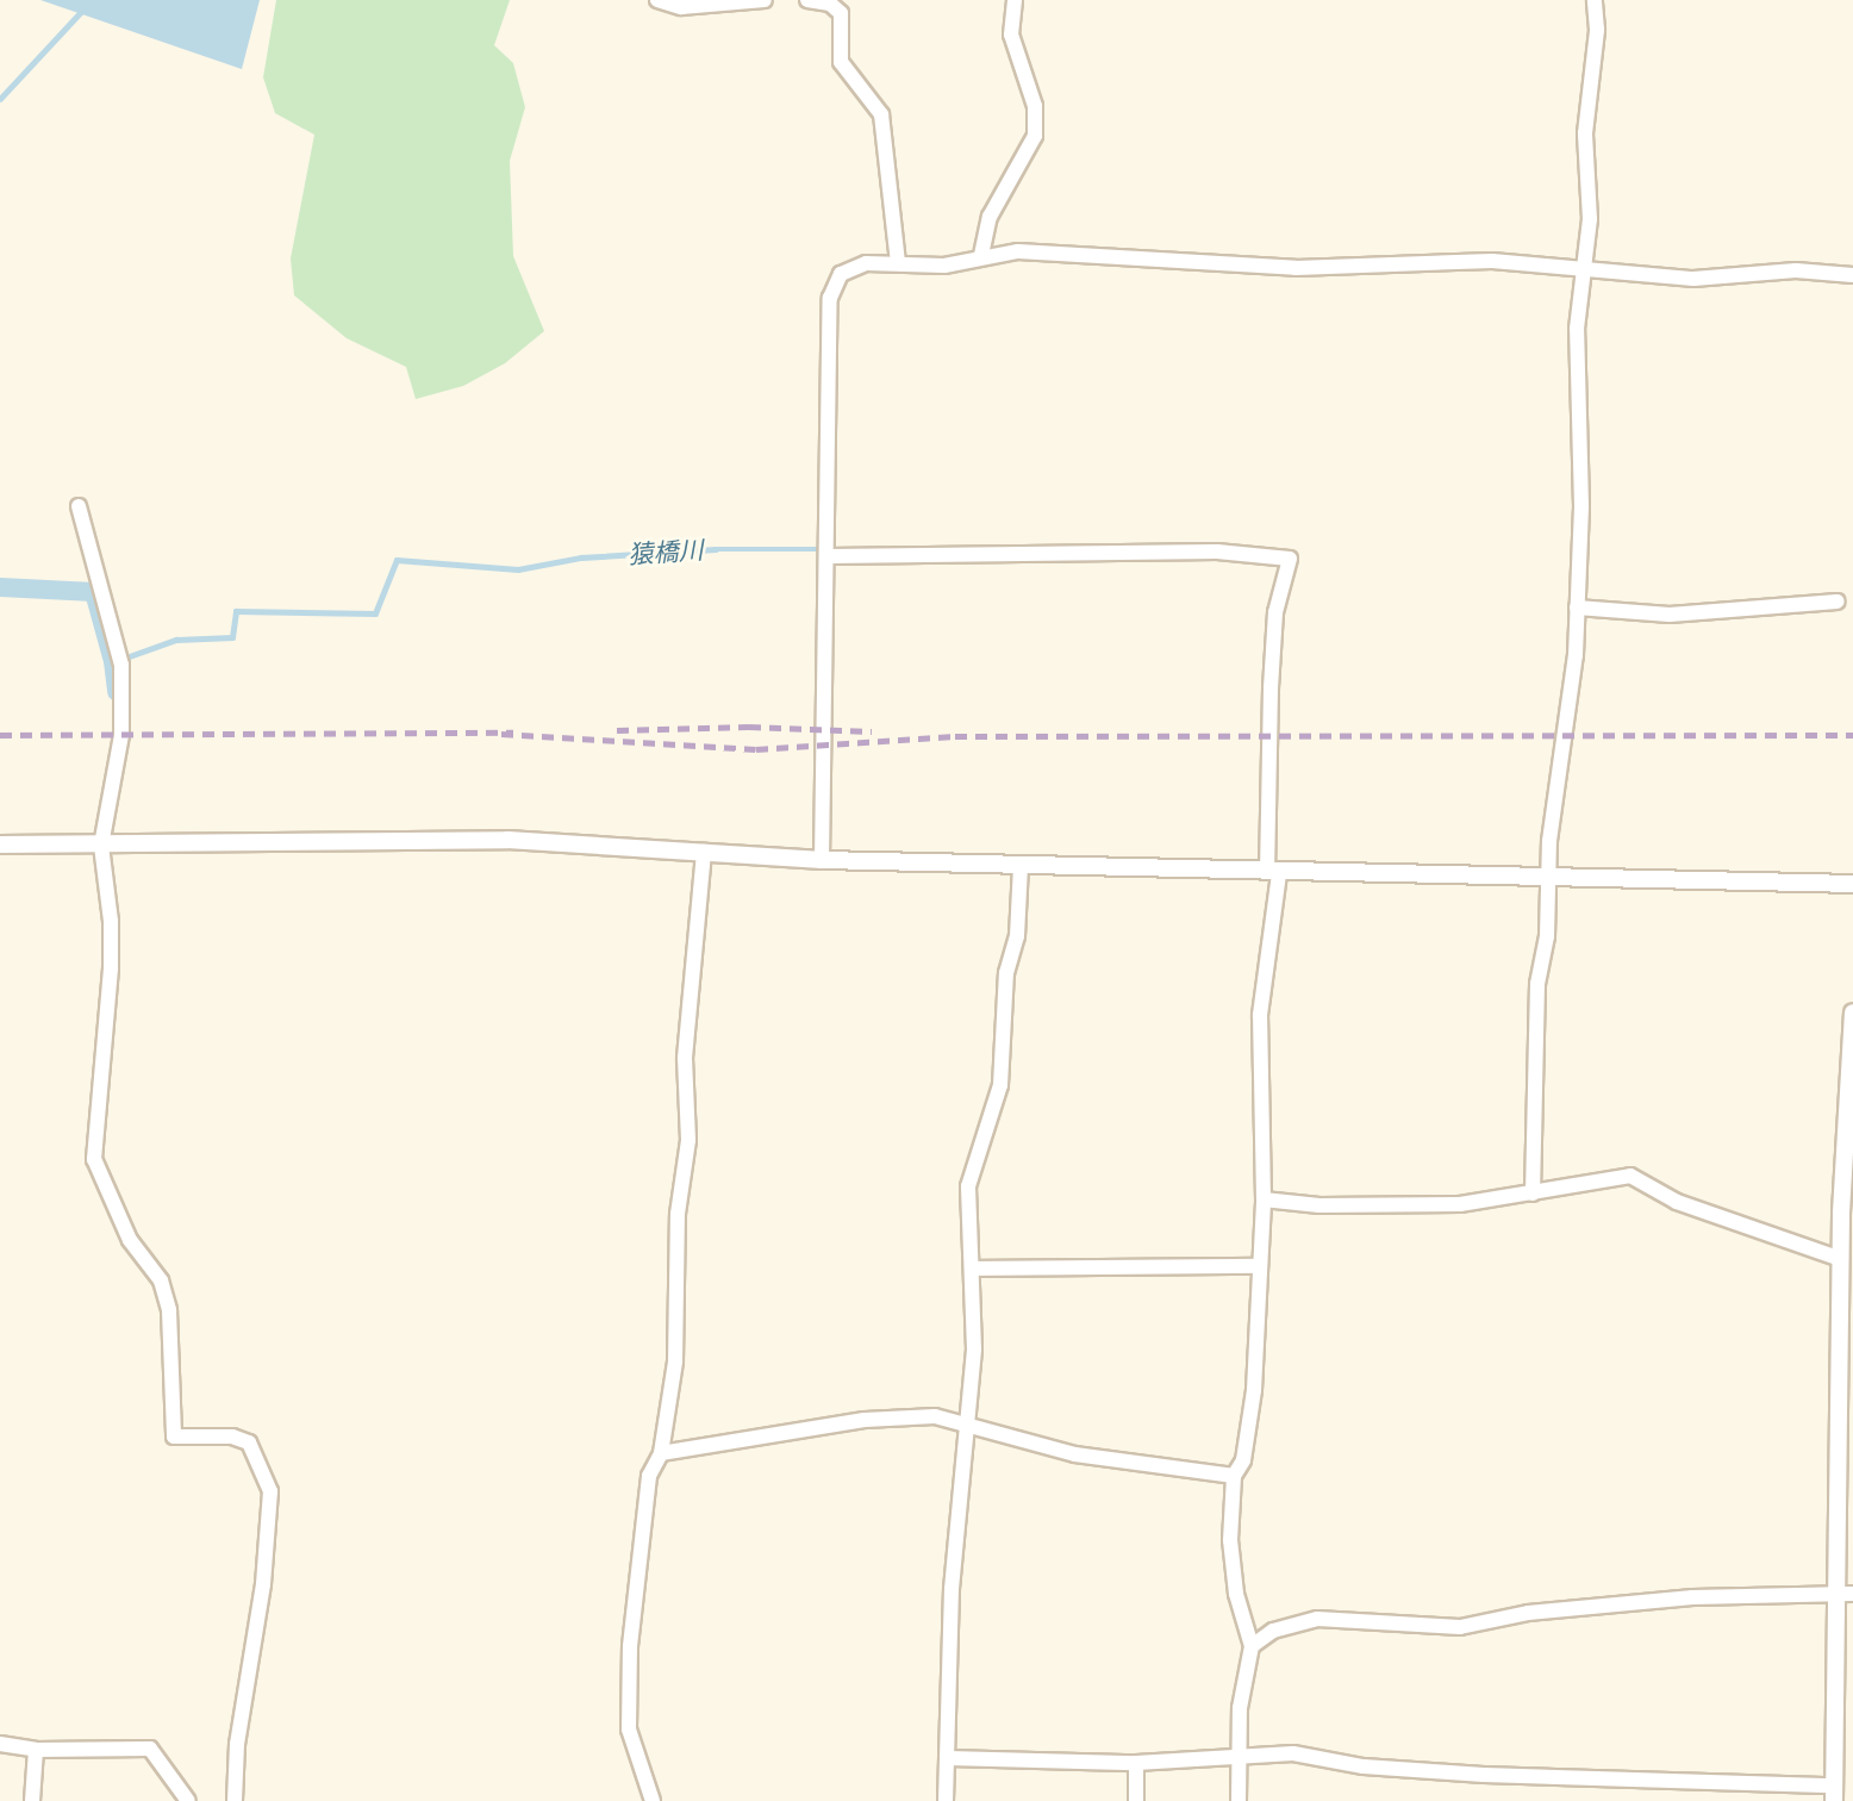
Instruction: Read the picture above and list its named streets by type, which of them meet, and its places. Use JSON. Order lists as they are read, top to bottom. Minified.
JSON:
{"water":["猿橋川"]}
